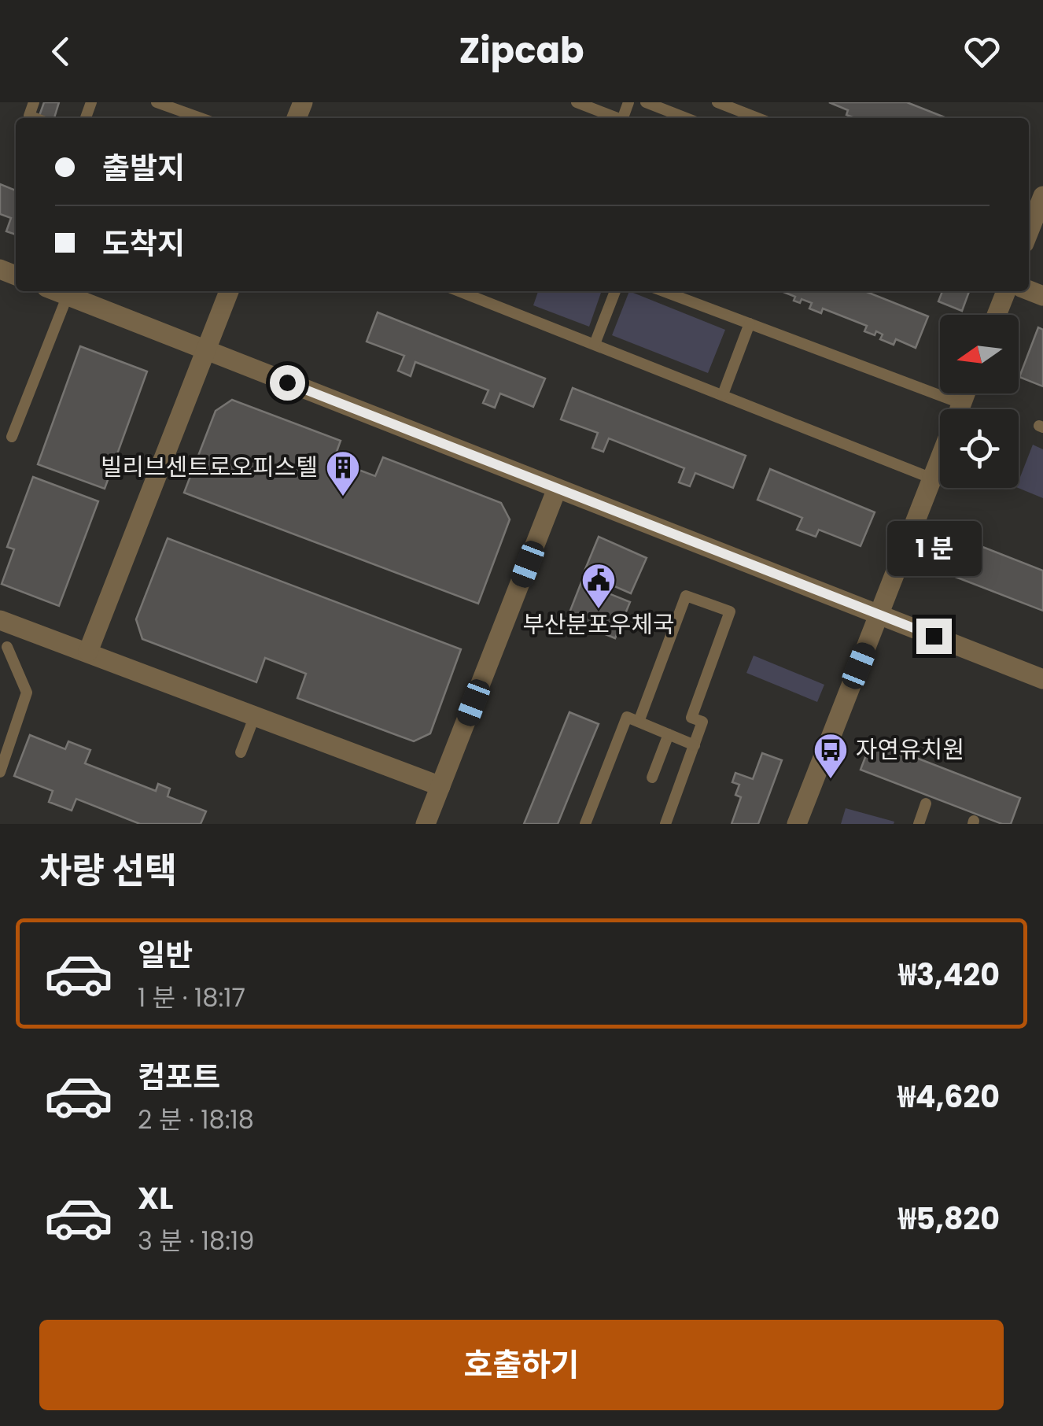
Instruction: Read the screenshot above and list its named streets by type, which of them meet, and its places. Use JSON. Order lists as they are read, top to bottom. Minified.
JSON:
{"places":{"building":["빌리브센트로오피스텔"],"public building":["부산분포우체국"],"bus stop":["자연유치원"]},"north":"left","page":{"header":"Zipcab","banner":["출발지","도착지"],"bubble":"1 분","heading":"차량 선택","list":[{"name":"일반","note":"1 분 · 18:17","value":"₩3,420"},{"name":"컴포트","note":"2 분 · 18:18","value":"₩4,620"},{"name":"XL","note":"3 분 · 18:19","value":"₩5,820"}],"buttons":"호출하기"}}
